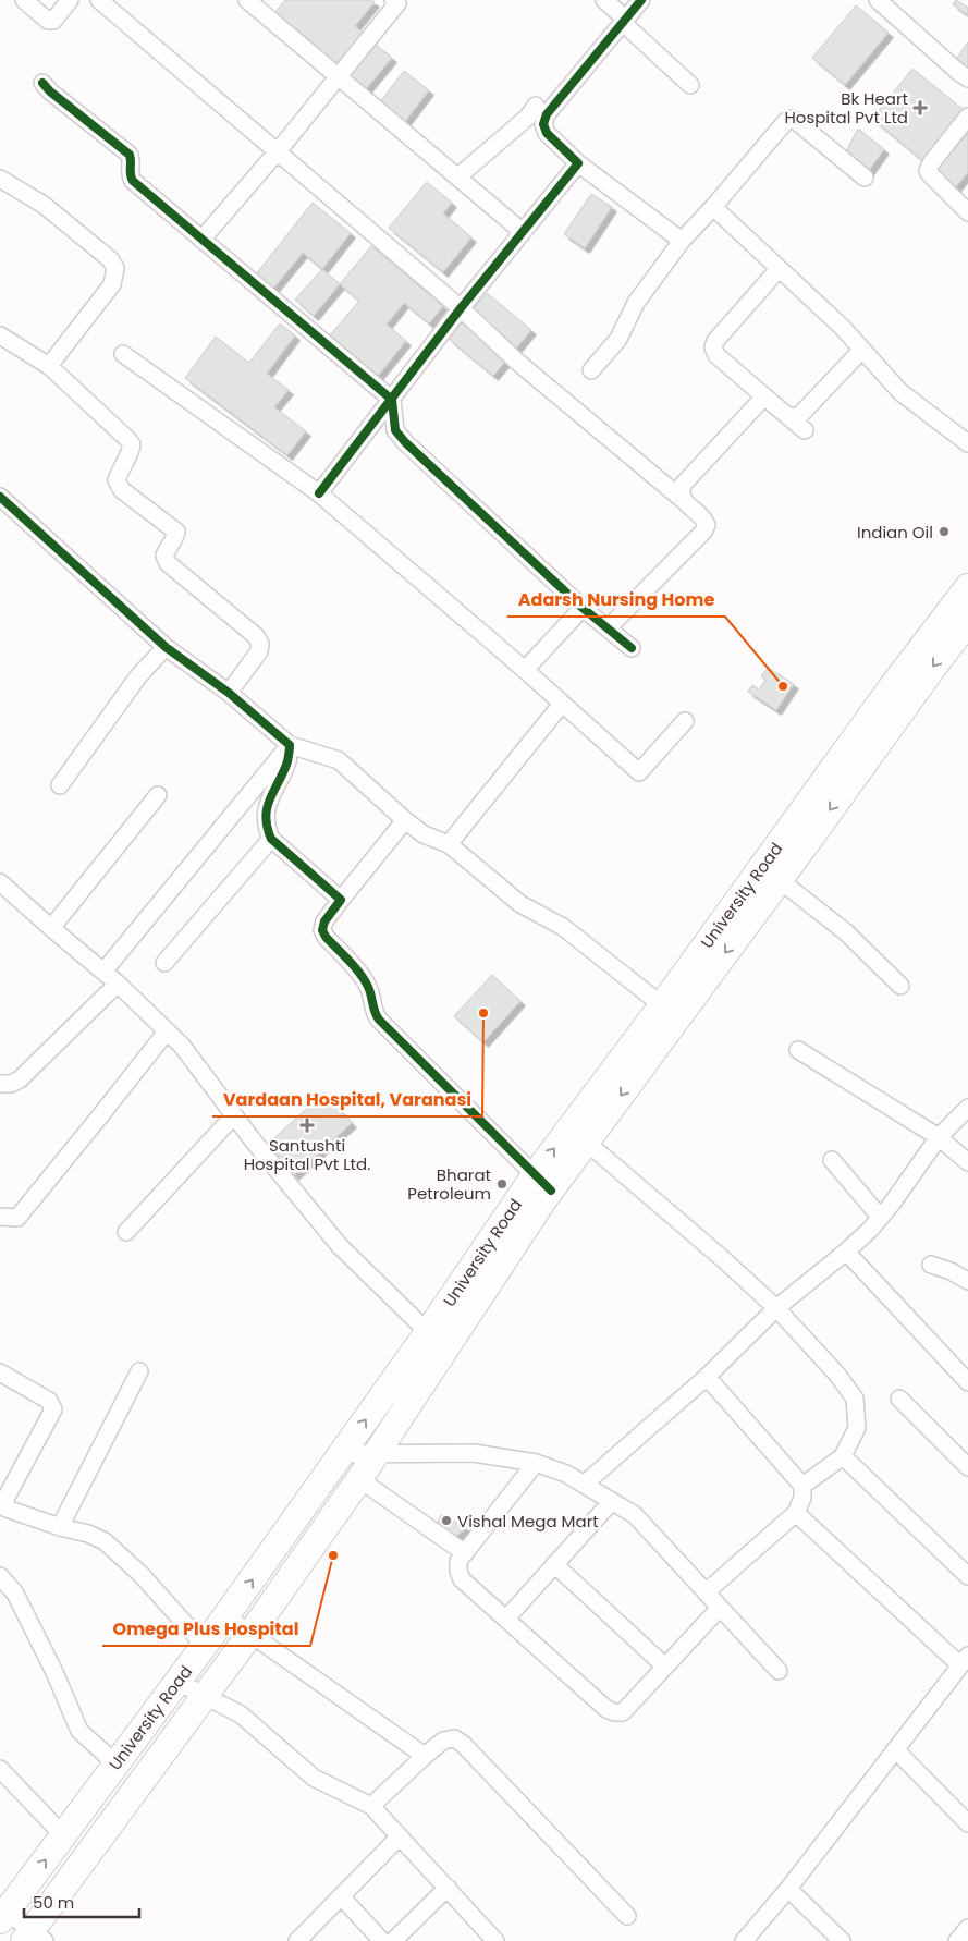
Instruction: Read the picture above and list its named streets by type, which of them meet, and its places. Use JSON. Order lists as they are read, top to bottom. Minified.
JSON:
{"streets":{"main road":["University Road"]},"places":{"health":["Bk Heart Hospital Pvt Ltd","Santushti Hospital Pvt Ltd."],"other":["Indian Oil","Adarsh Nursing Home","Vardaan Hospital, Varanasi","Bharat Petroleum","Vishal Mega Mart","Omega Plus Hospital"]},"scale_bar":"50 m"}
